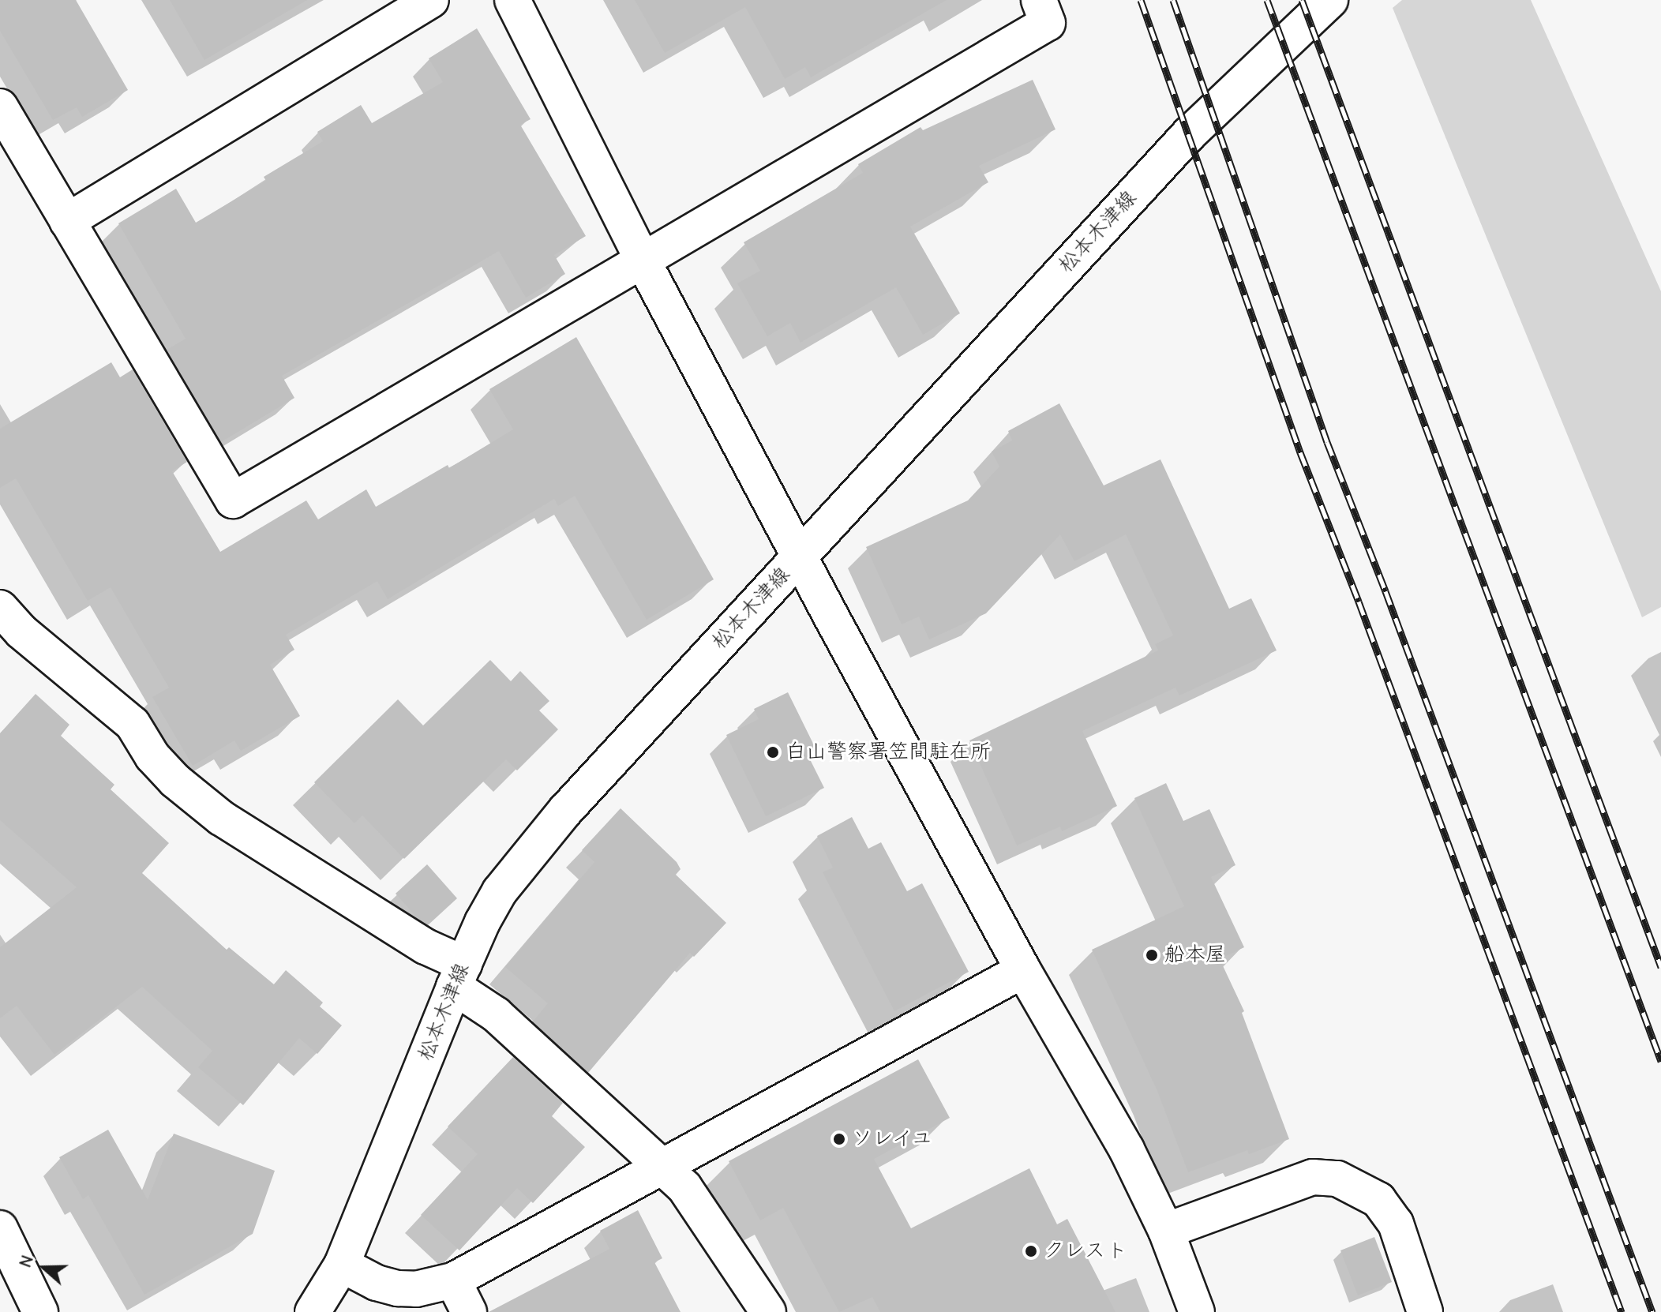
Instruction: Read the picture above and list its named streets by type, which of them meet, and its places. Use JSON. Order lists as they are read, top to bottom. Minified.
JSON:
{"streets":{"street":["松本木津線"]},"places":["白山警察署笠間駐在所","船本屋","ソレイユ","クレスト"],"north":"left"}
